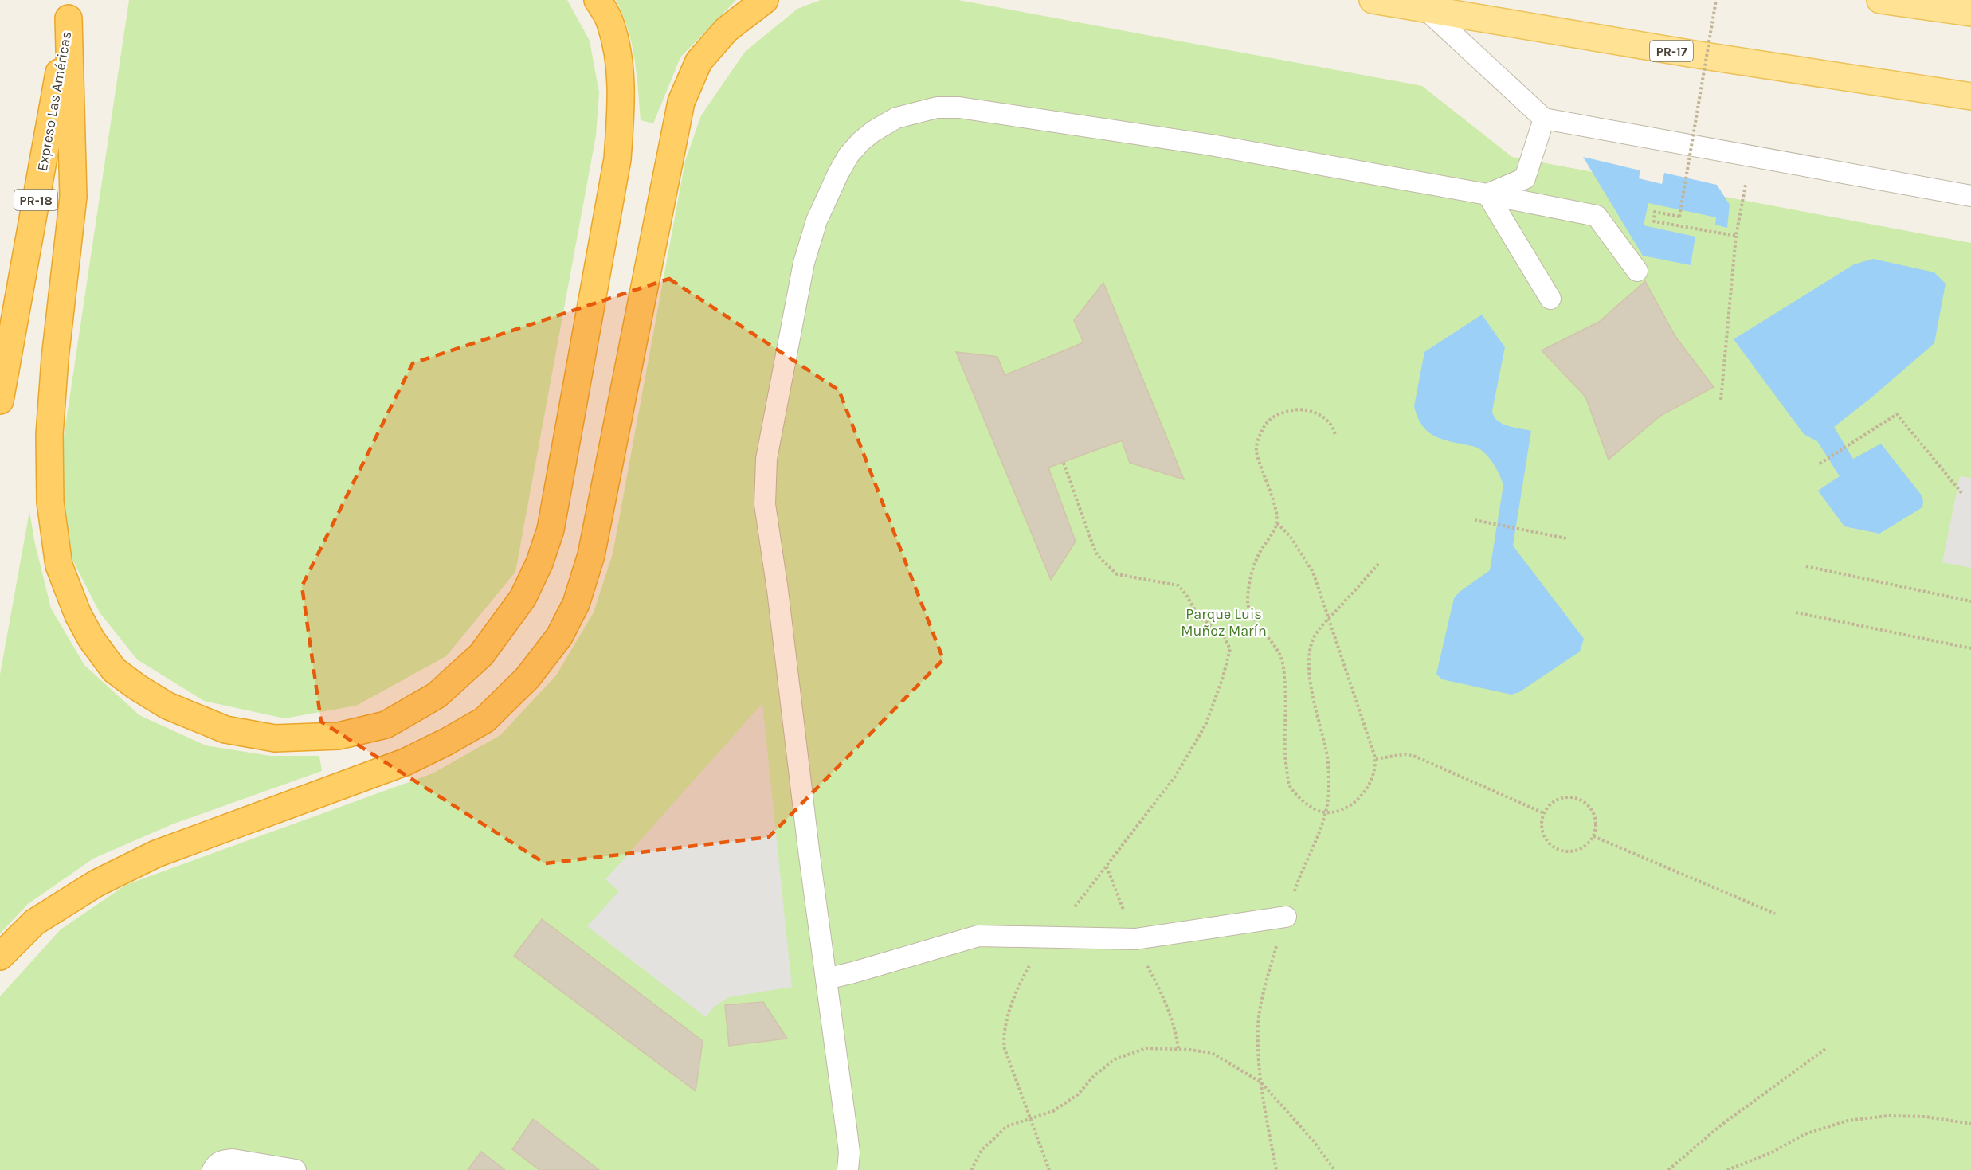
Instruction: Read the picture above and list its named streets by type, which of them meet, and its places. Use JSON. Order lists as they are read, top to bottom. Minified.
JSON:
{"streets":{"highway":["Expreso Las Américas","PR-18"],"main road":["PR-17"]},"parks":["Parque Luis Muñoz Marín"]}
